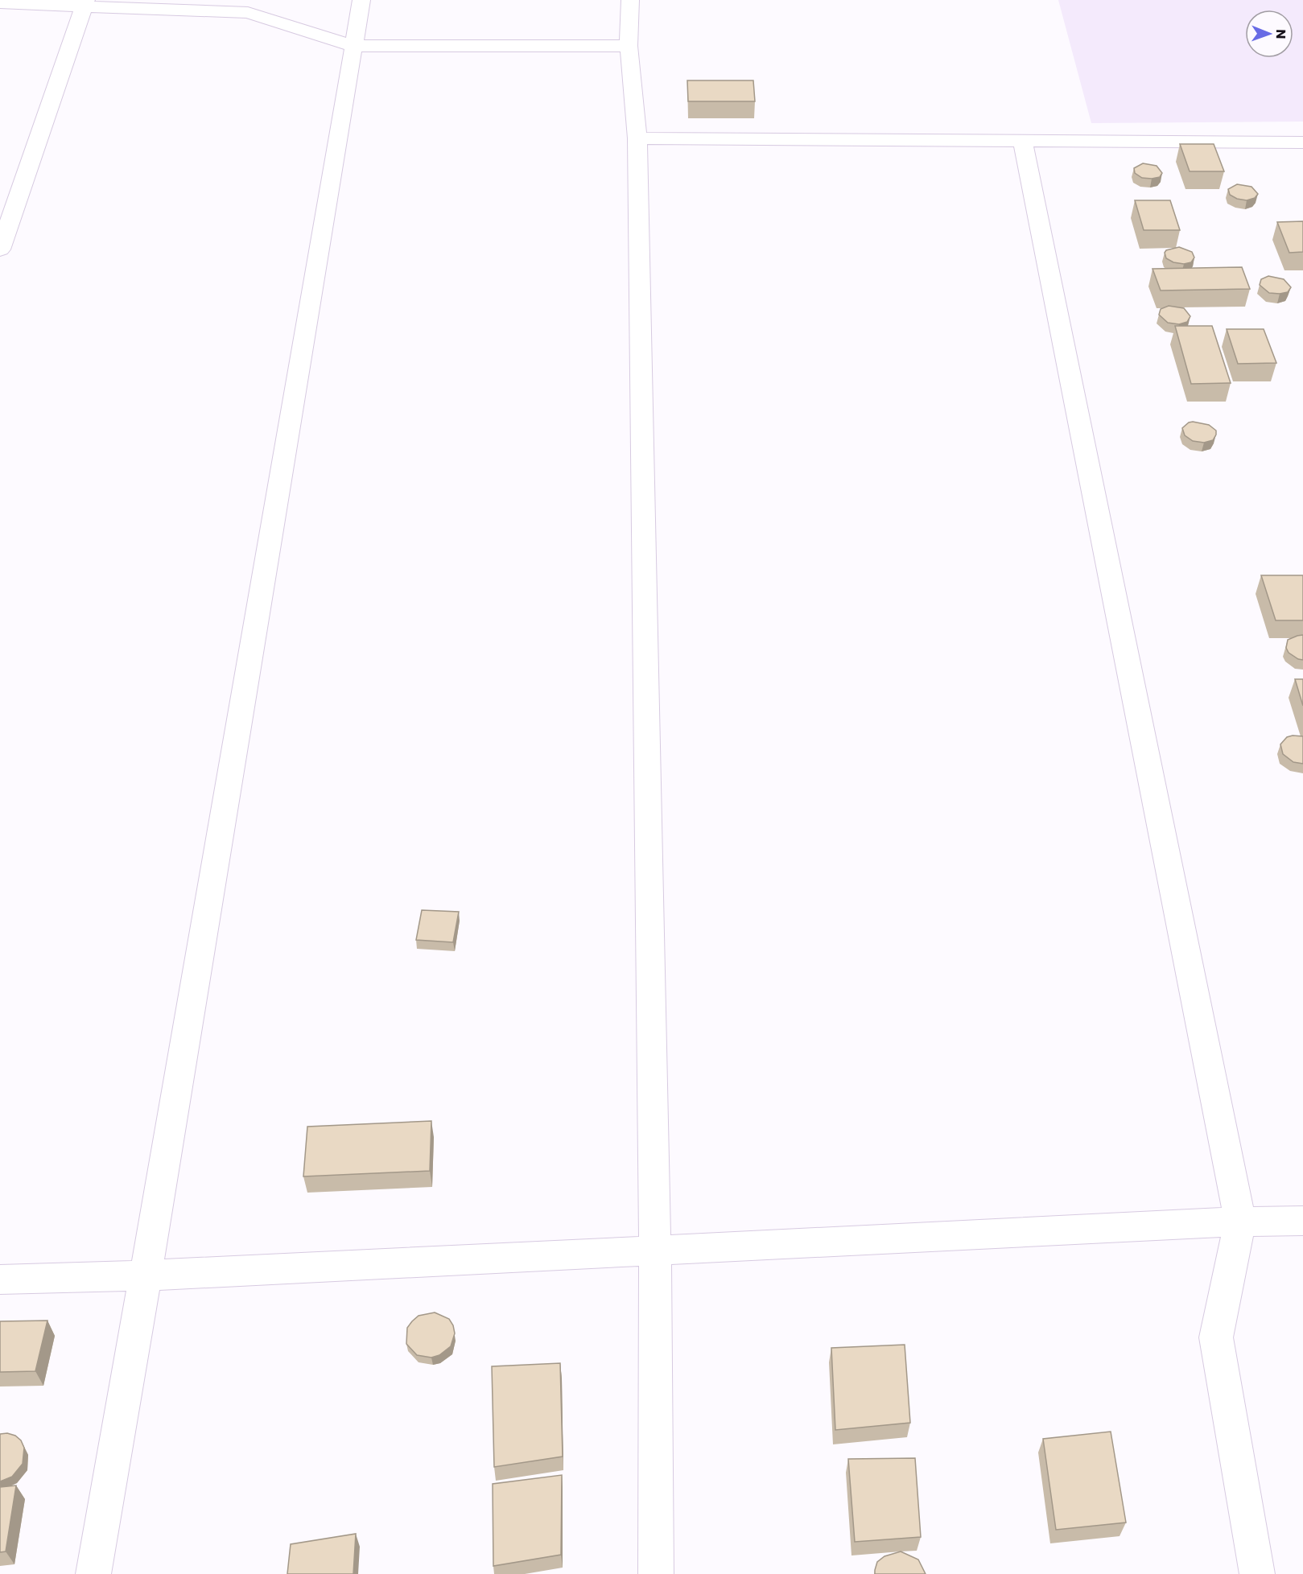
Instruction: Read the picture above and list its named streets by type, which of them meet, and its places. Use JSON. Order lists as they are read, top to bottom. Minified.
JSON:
{"north":"right"}
